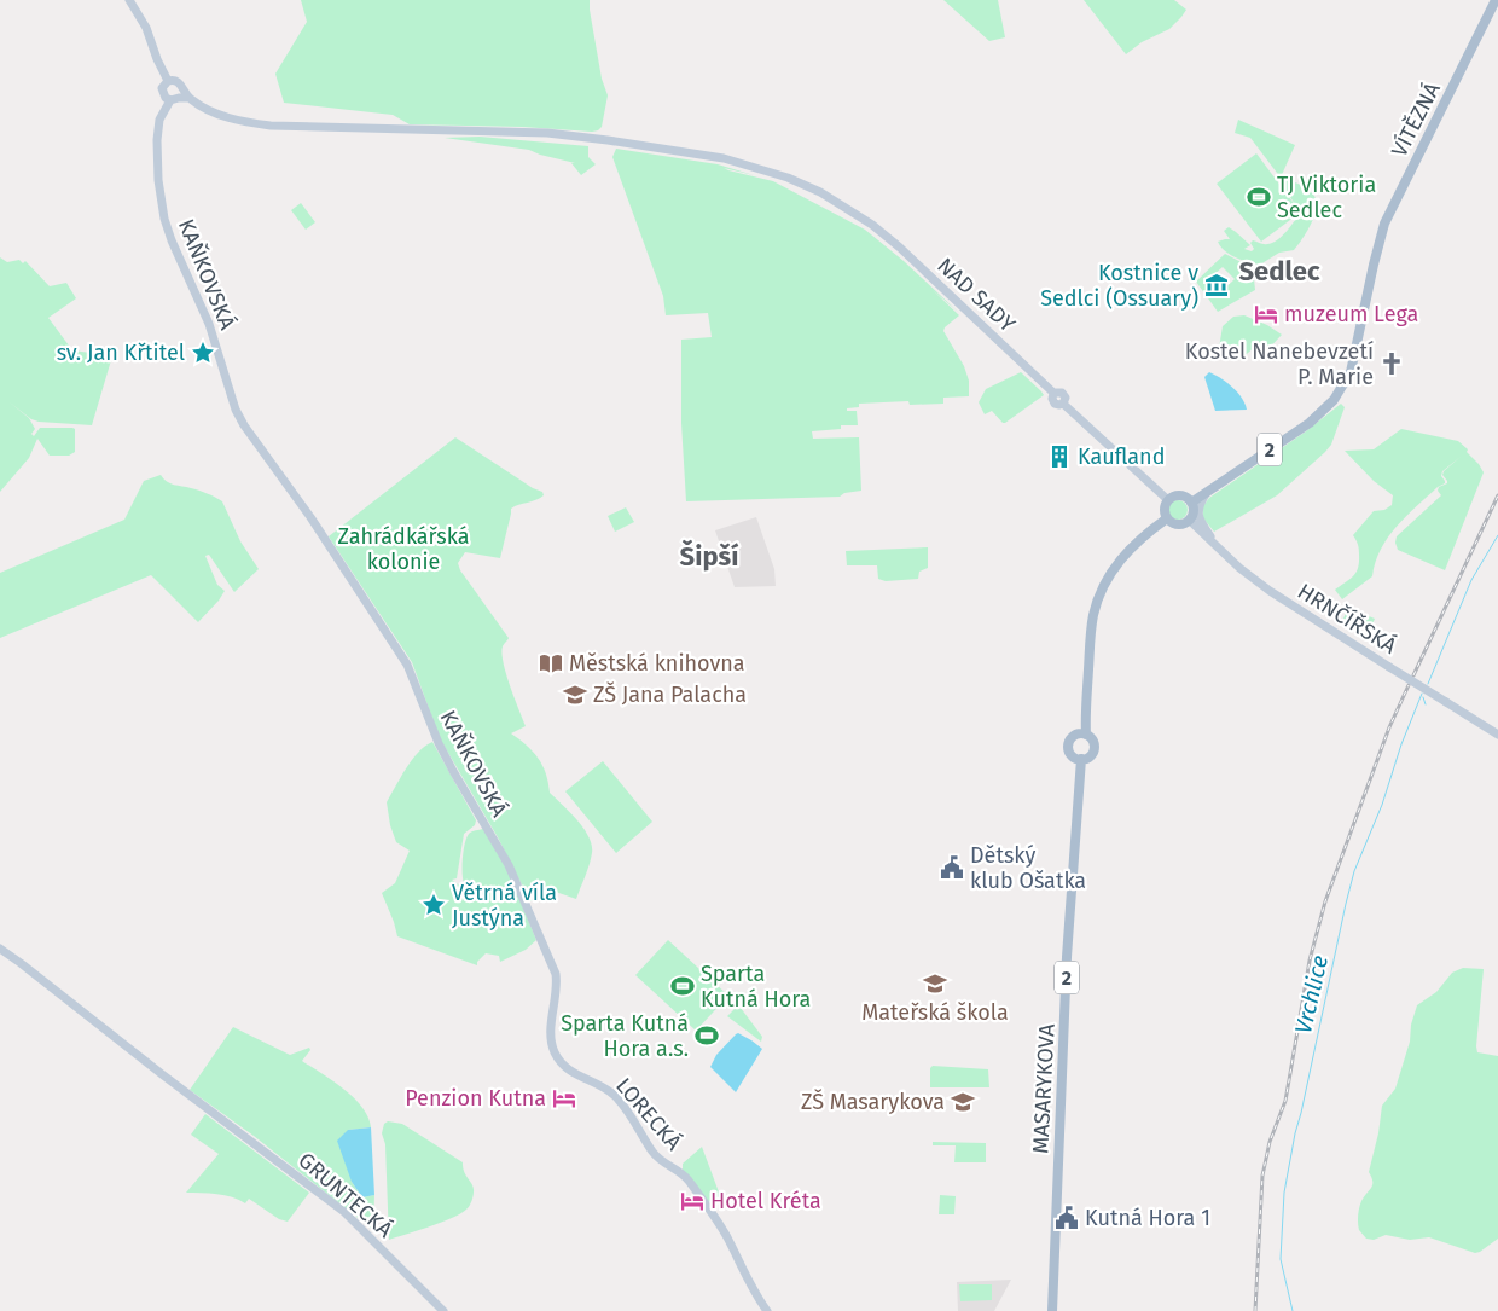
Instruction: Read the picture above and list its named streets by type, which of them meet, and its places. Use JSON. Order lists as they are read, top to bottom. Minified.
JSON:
{"streets":{"main road":["VÍTĚZNÁ","2","MASARYKOVA"],"street":["KAŇKOVSKÁ","NAD SADY","HRNČÍŘSKÁ","LORECKÁ","GRUNTECKÁ"]},"crossings":[["VÍTĚZNÁ","NAD SADY"],["VÍTĚZNÁ","2"],["VÍTĚZNÁ","HRNČÍŘSKÁ"],["KAŇKOVSKÁ","NAD SADY"],["KAŇKOVSKÁ","LORECKÁ"],["NAD SADY","2"],["NAD SADY","HRNČÍŘSKÁ"],["2","HRNČÍŘSKÁ"],["2","MASARYKOVA"]],"districts":["Sedlec","Šipší"],"water":["Vrchlice"],"parks":["Zahrádkářská kolonie"],"places":{"sports":["TJ Viktoria Sedlec","Sparta Kutná Hora","Sparta Kutná Hora a.s."],"museum":["Kostnice v Sedlci (Ossuary)"],"hotel":["muzeum Lega","Penzion Kutna","Hotel Kréta"],"place":["sv. Jan Křtitel","Větrná víla Justýna"],"church":["Kostel Nanebevzetí P. Marie"],"building":["Kaufland"],"library":["Městská knihovna"],"school or university":["ZŠ Jana Palacha","Mateřská škola","ZŠ Masarykova"],"public building":["Dětský klub Ošatka","Kutná Hora 1"]}}
